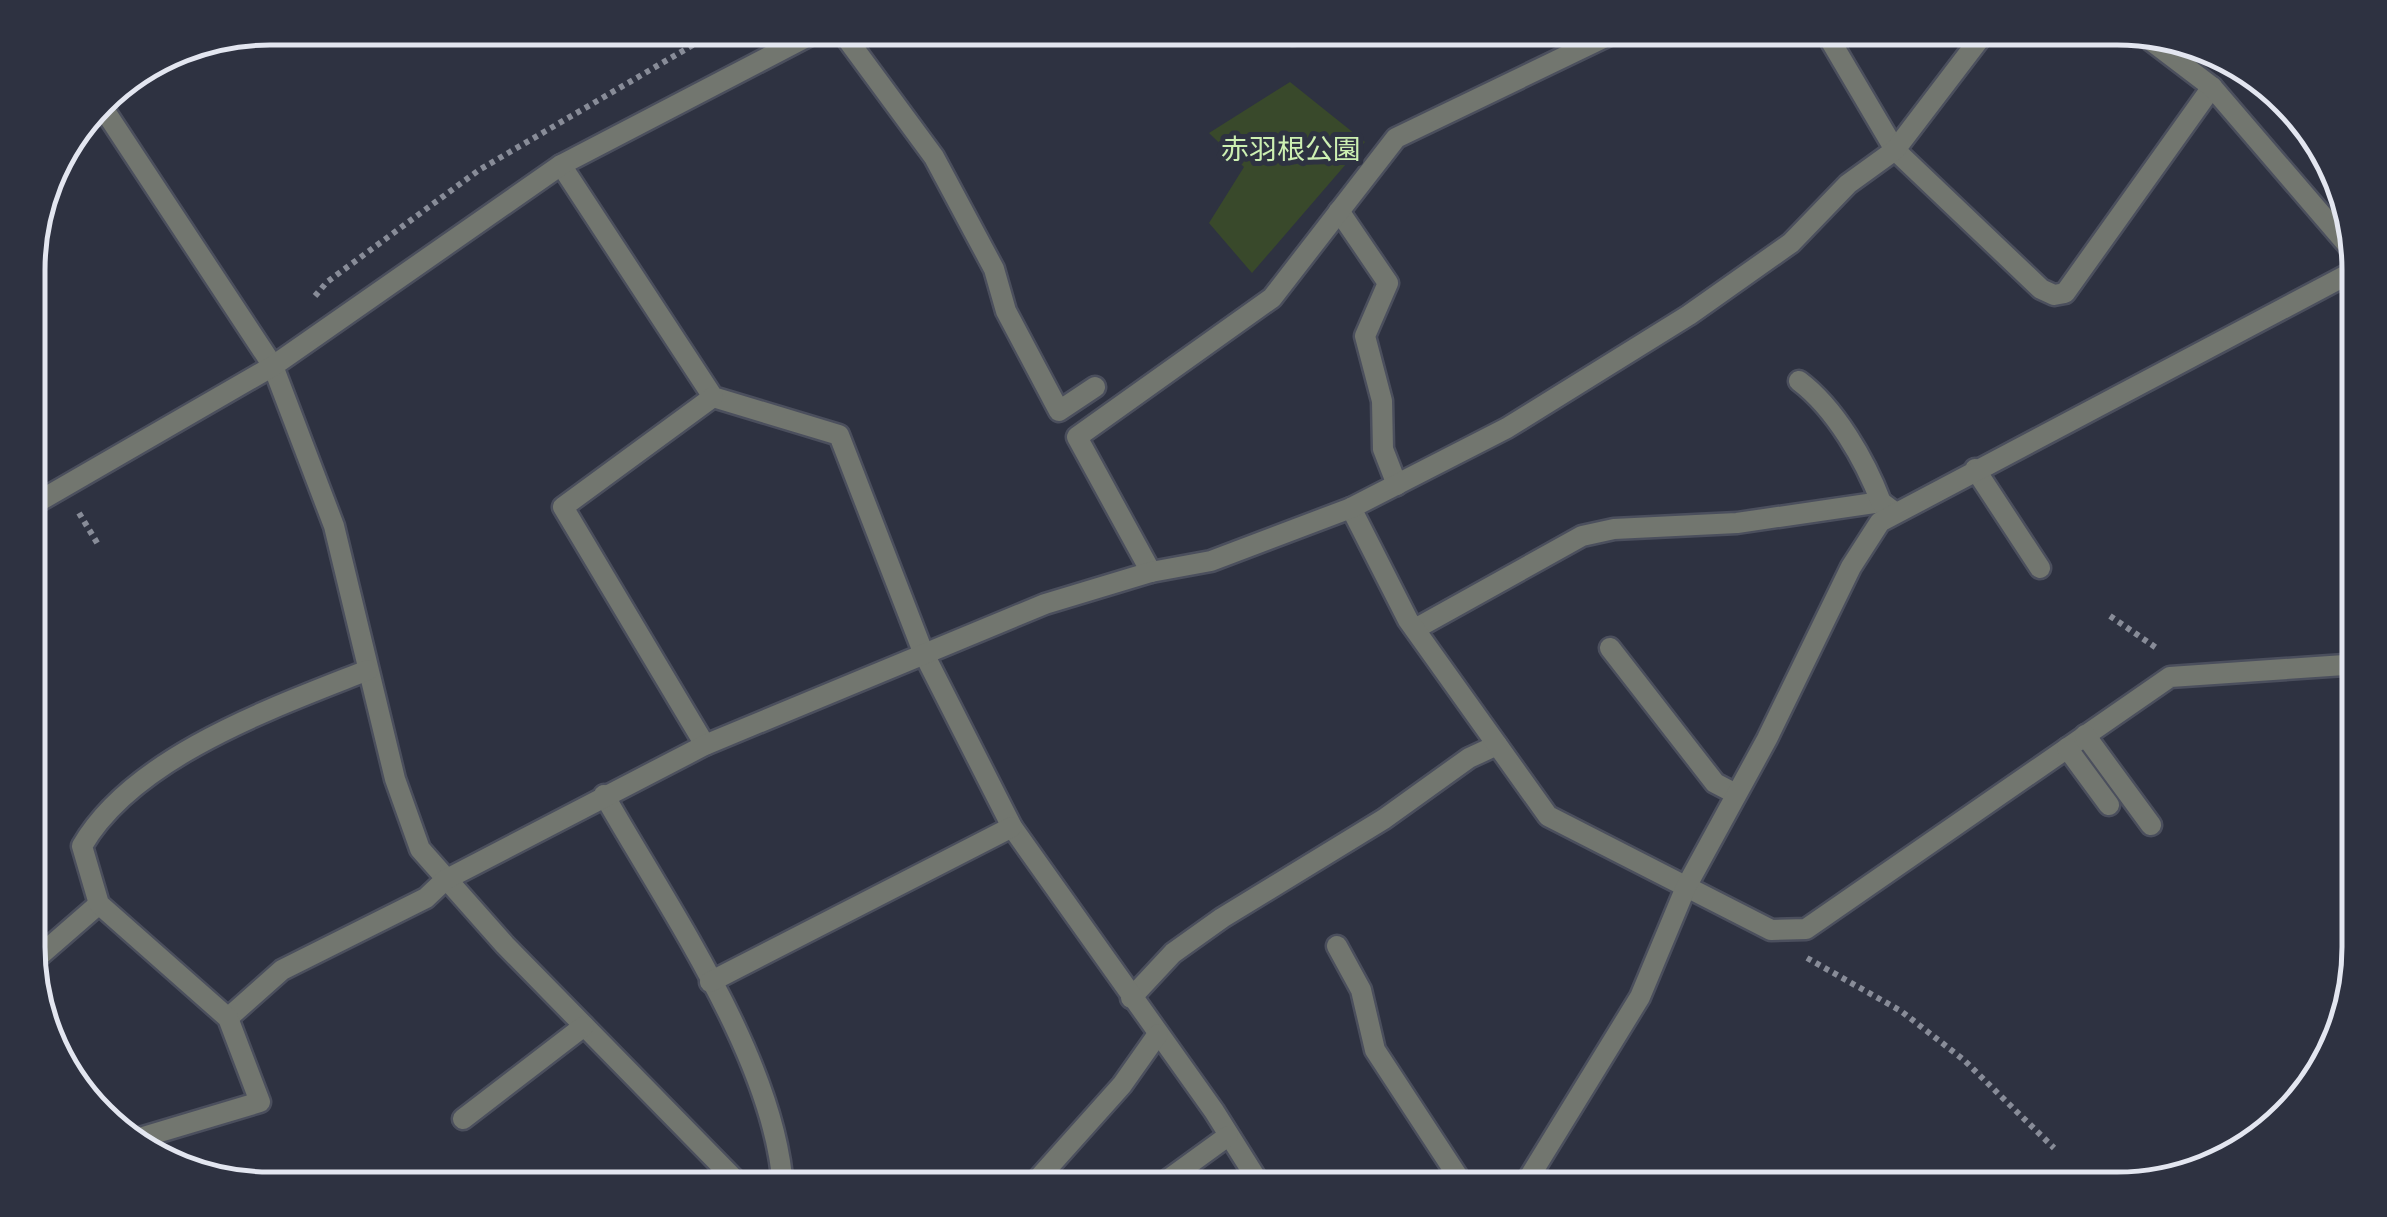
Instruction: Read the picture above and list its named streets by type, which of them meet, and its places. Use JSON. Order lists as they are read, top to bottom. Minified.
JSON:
{"parks":["赤羽根公園"]}
